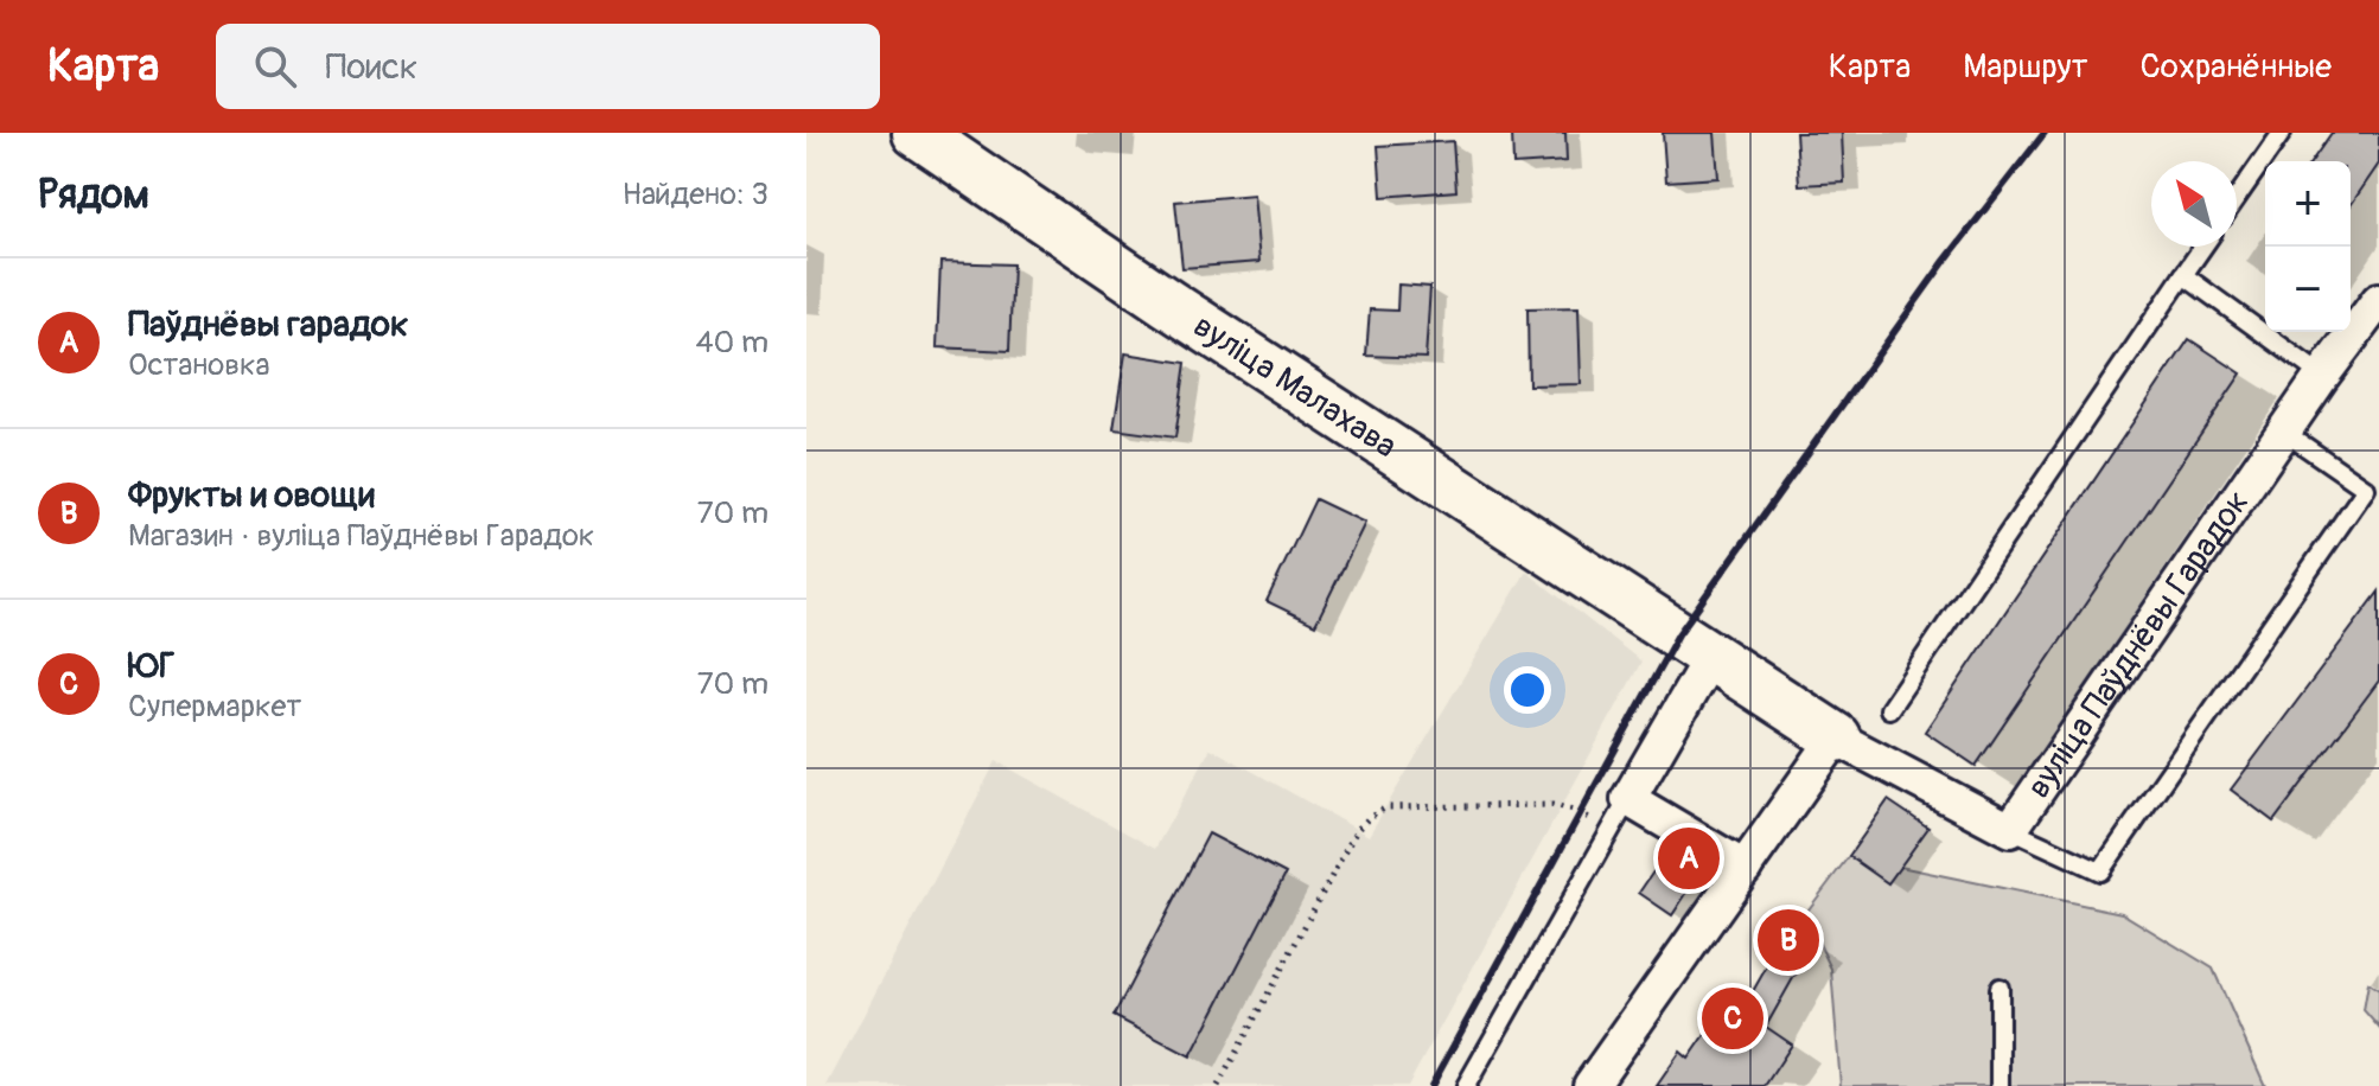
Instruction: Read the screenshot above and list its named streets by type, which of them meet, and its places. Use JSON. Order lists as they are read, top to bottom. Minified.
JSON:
{"streets":{"street":["вуліца Малахава","вуліца Паўднёвы Гарадок"]},"crossings":[["вуліца Малахава","вуліца Паўднёвы Гарадок"]],"north":"top left","page":{"header":"Карта","search":"Поиск","nav":["Карта","Маршрут","Сохранённые"],"heading":["Рядом","Найдено: 3"],"map_buttons":["+","−"],"list":[{"mark":"A","name":"Паўднёвы гарадок","note":"Остановка","value":"40 m"},{"mark":"B","name":"Фрукты и овощи","note":"Магазин · вуліца Паўднёвы Гарадок","value":"70 m"},{"mark":"C","name":"ЮГ","note":"Супермаркет","value":"70 m"}],"pins":["A","B","C"]}}
